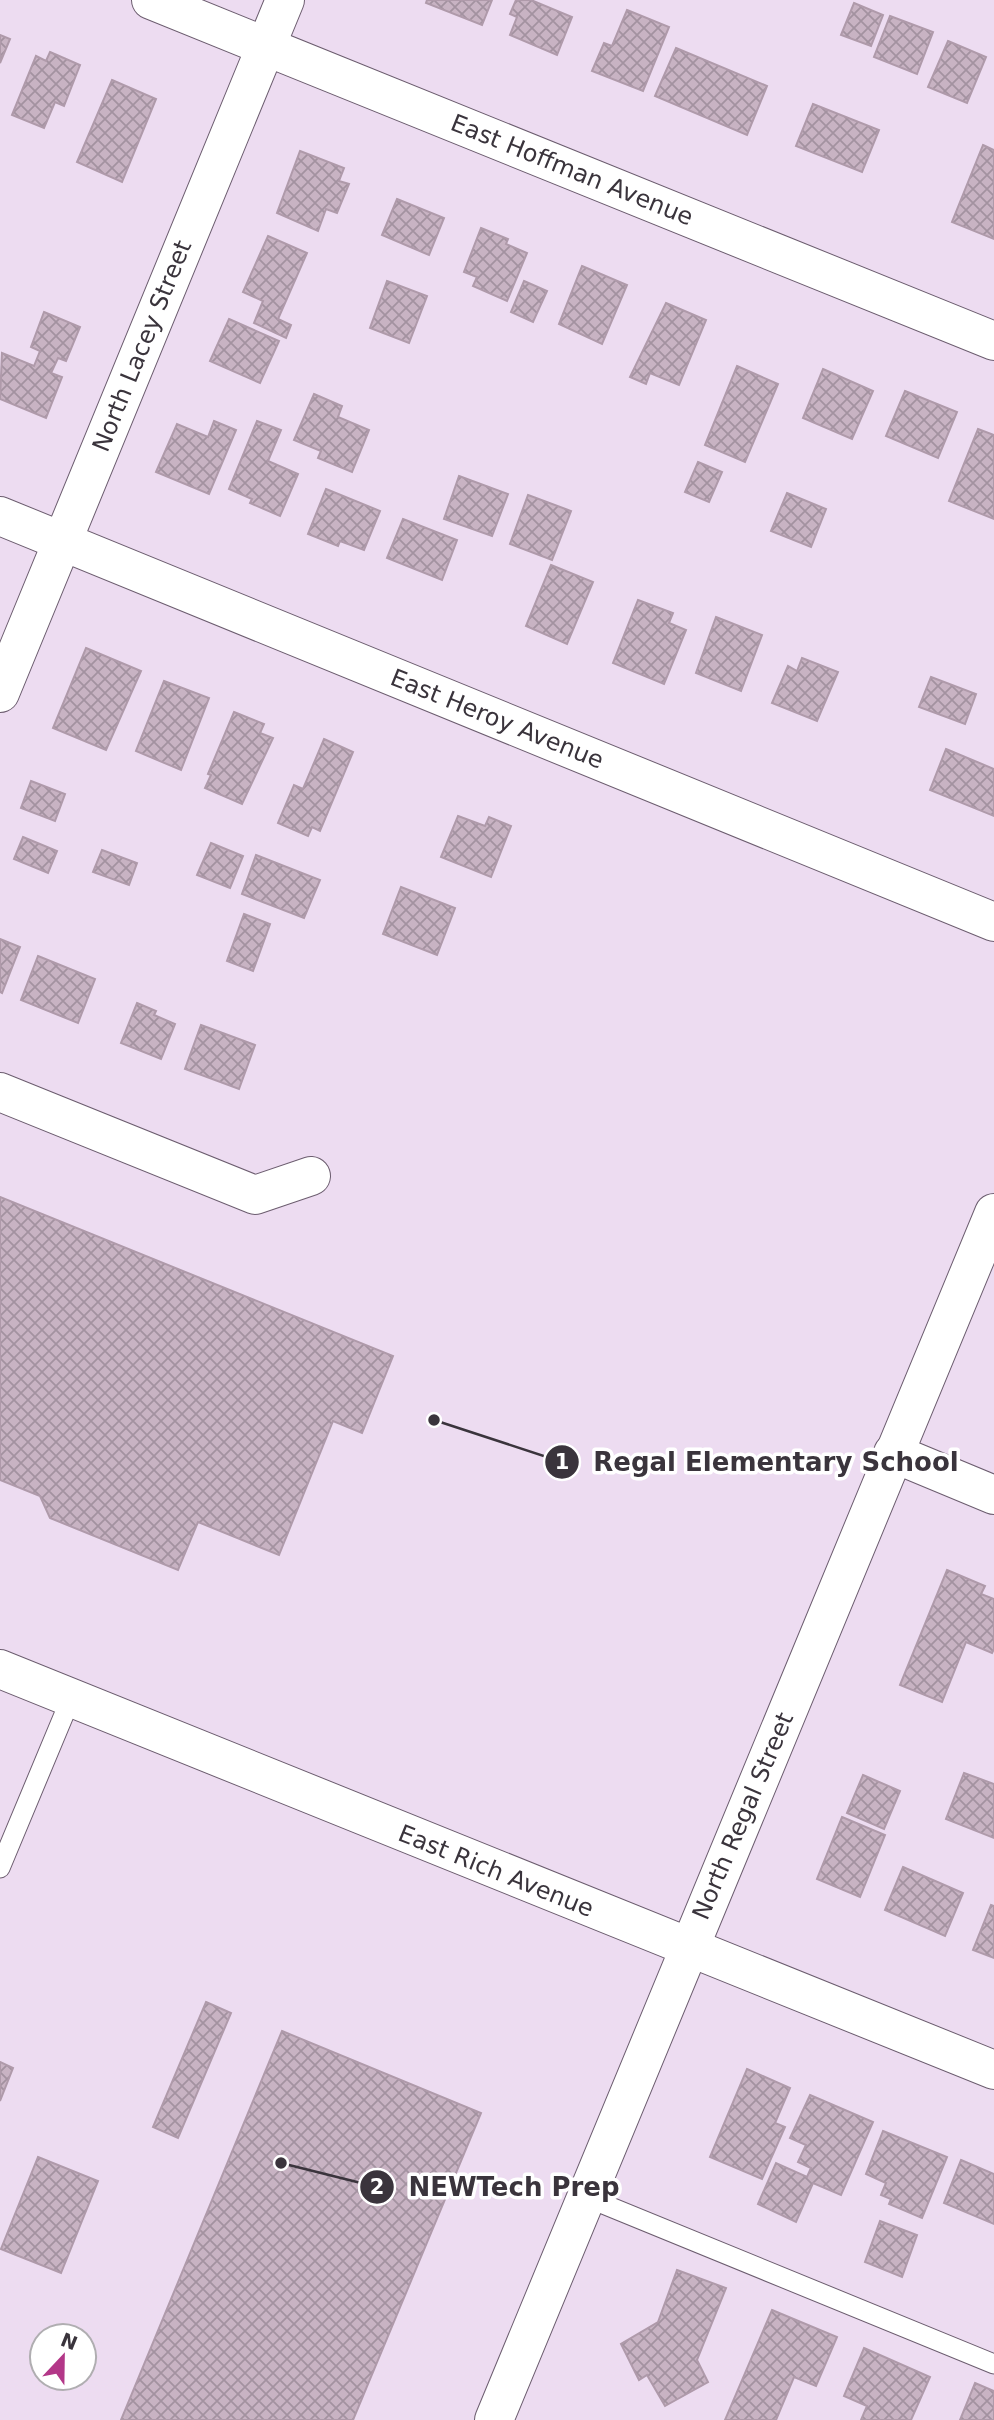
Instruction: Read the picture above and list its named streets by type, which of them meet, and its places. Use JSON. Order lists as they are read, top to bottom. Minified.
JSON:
{"streets":{"street":["East Hoffman Avenue","North Lacey Street","East Heroy Avenue","North Regal Street","East Rich Avenue"]},"crossings":[["East Hoffman Avenue","North Lacey Street"],["North Lacey Street","East Heroy Avenue"],["North Regal Street","East Rich Avenue"]],"places":["Regal Elementary School","NEWTech Prep"],"north":"top"}
